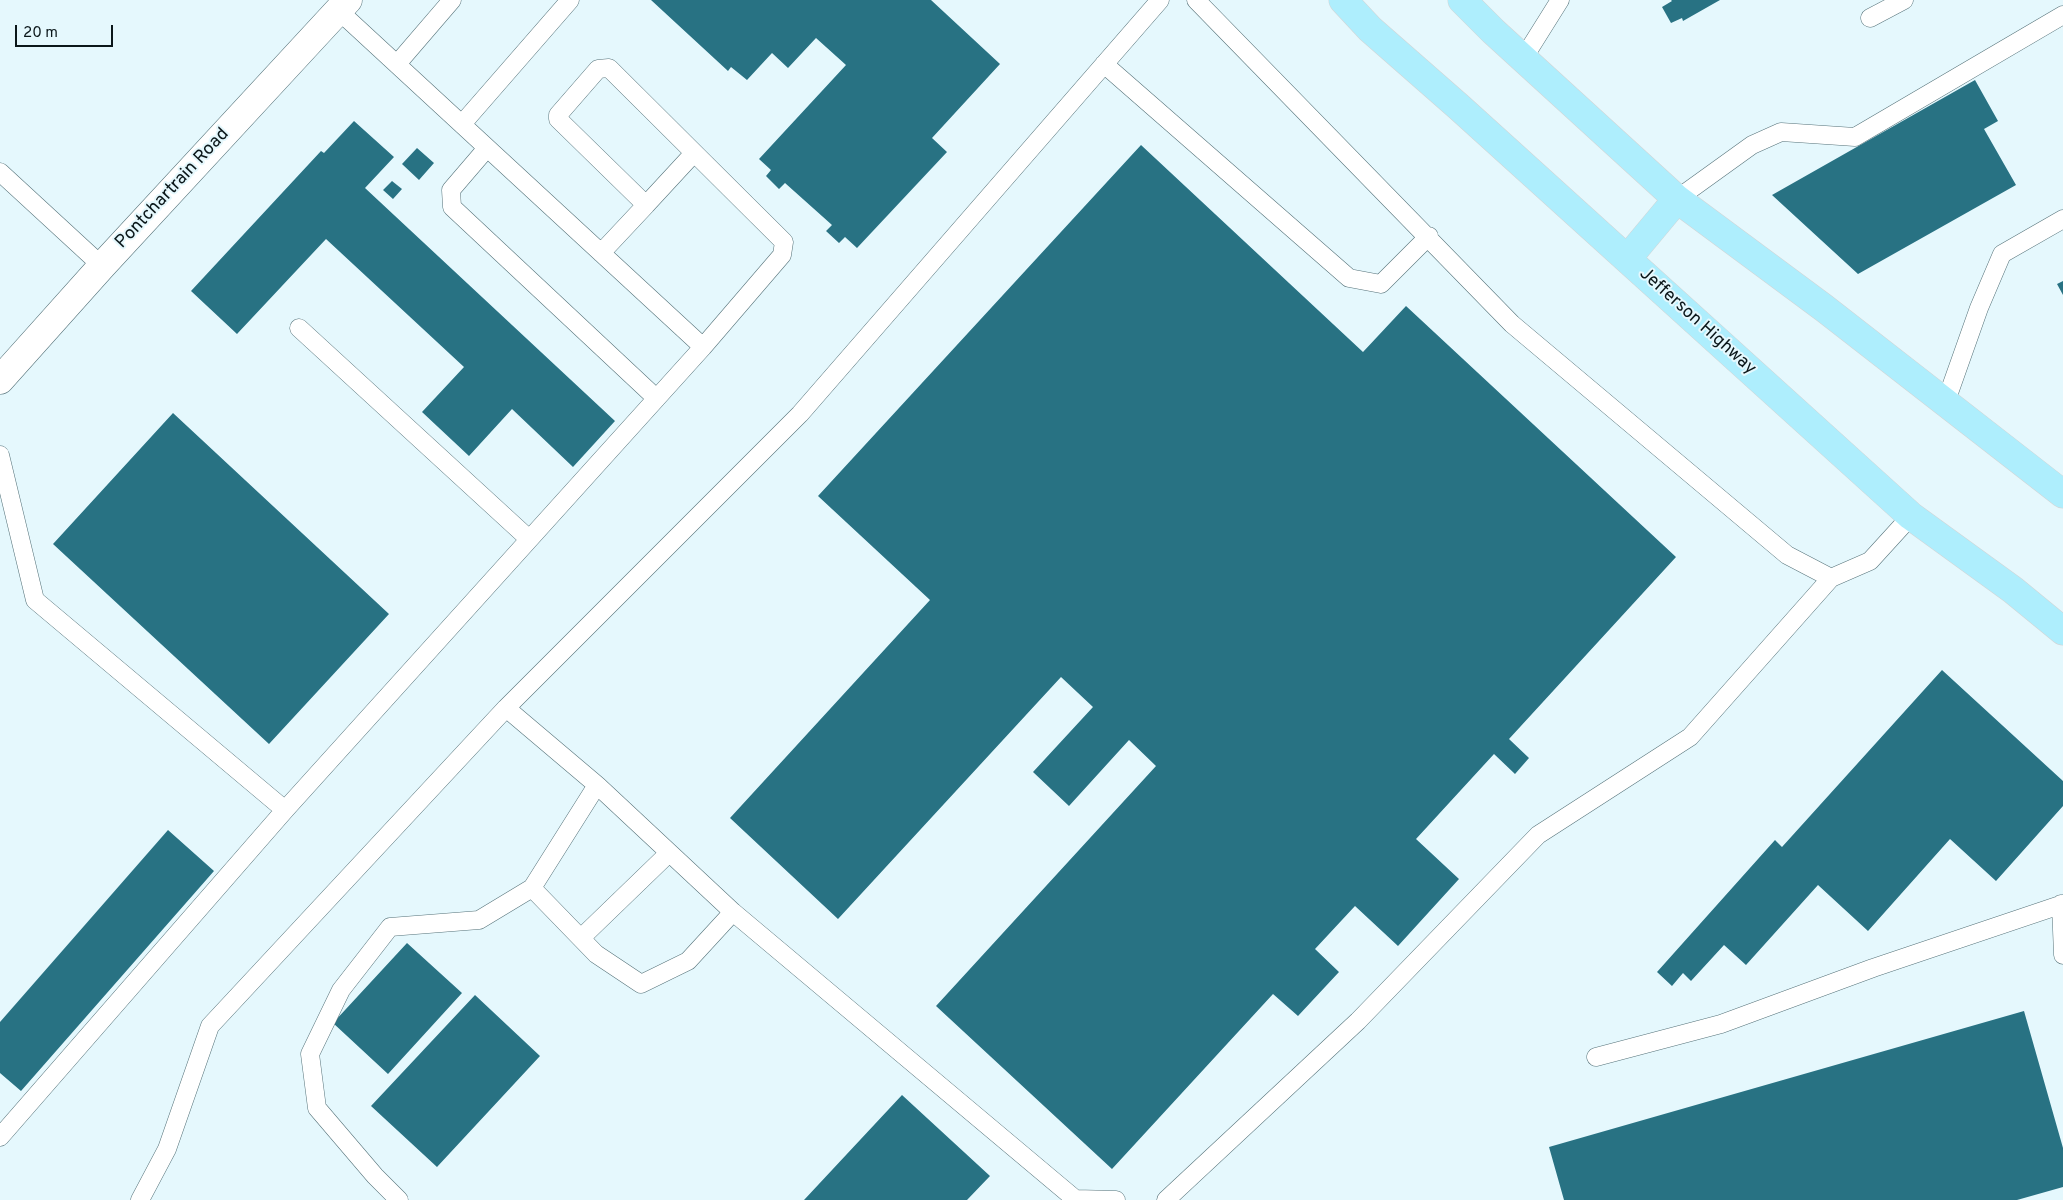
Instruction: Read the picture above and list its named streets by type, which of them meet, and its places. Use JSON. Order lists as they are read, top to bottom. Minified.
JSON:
{"streets":{"main road":["Jefferson Highway"],"street":["Pontchartrain Road"]},"scale_bar":"20 m"}
